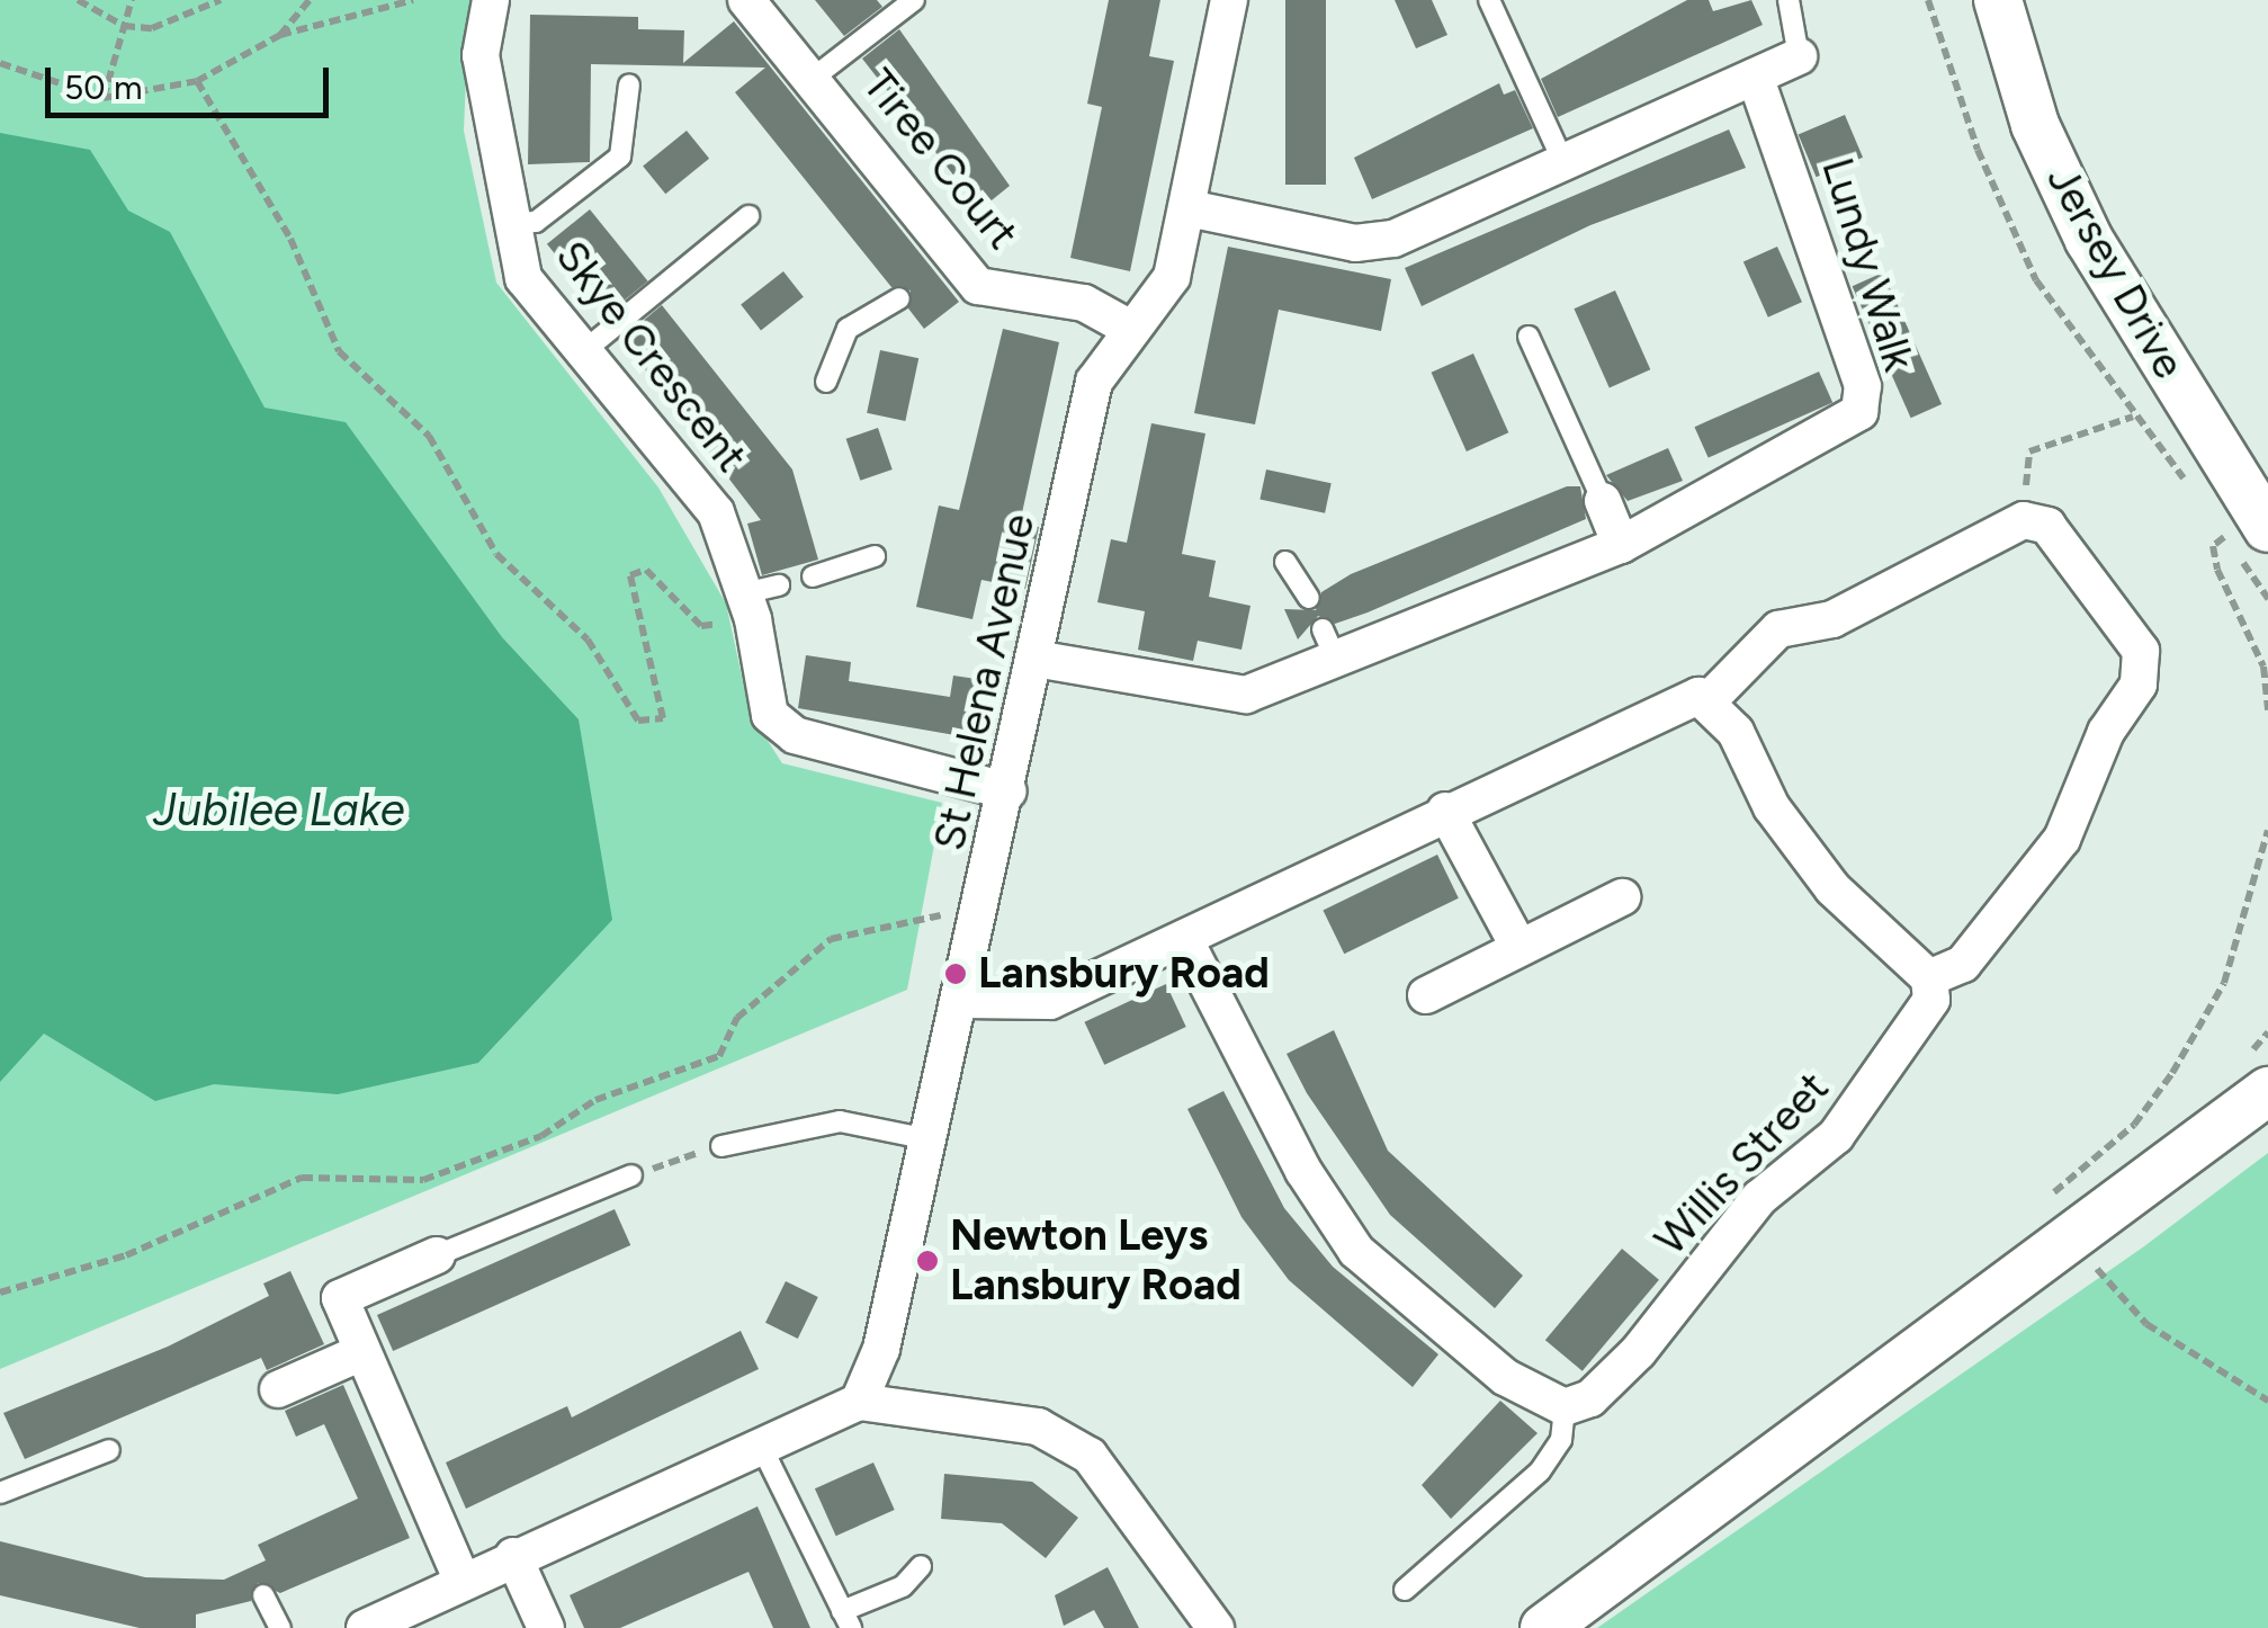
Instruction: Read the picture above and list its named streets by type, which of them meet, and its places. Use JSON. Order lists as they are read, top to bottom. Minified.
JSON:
{"streets":{"street":["Tiree Court","Lundy Walk","Jersey Drive","Skye Crescent","St Helena Avenue","Willis Street"]},"crossings":[["Tiree Court","St Helena Avenue"],["Lundy Walk","St Helena Avenue"],["Skye Crescent","St Helena Avenue"]],"water":["Jubilee Lake"],"places":["Lansbury Road","Newton Leys Lansbury Road"],"scale_bar":"50 m"}
